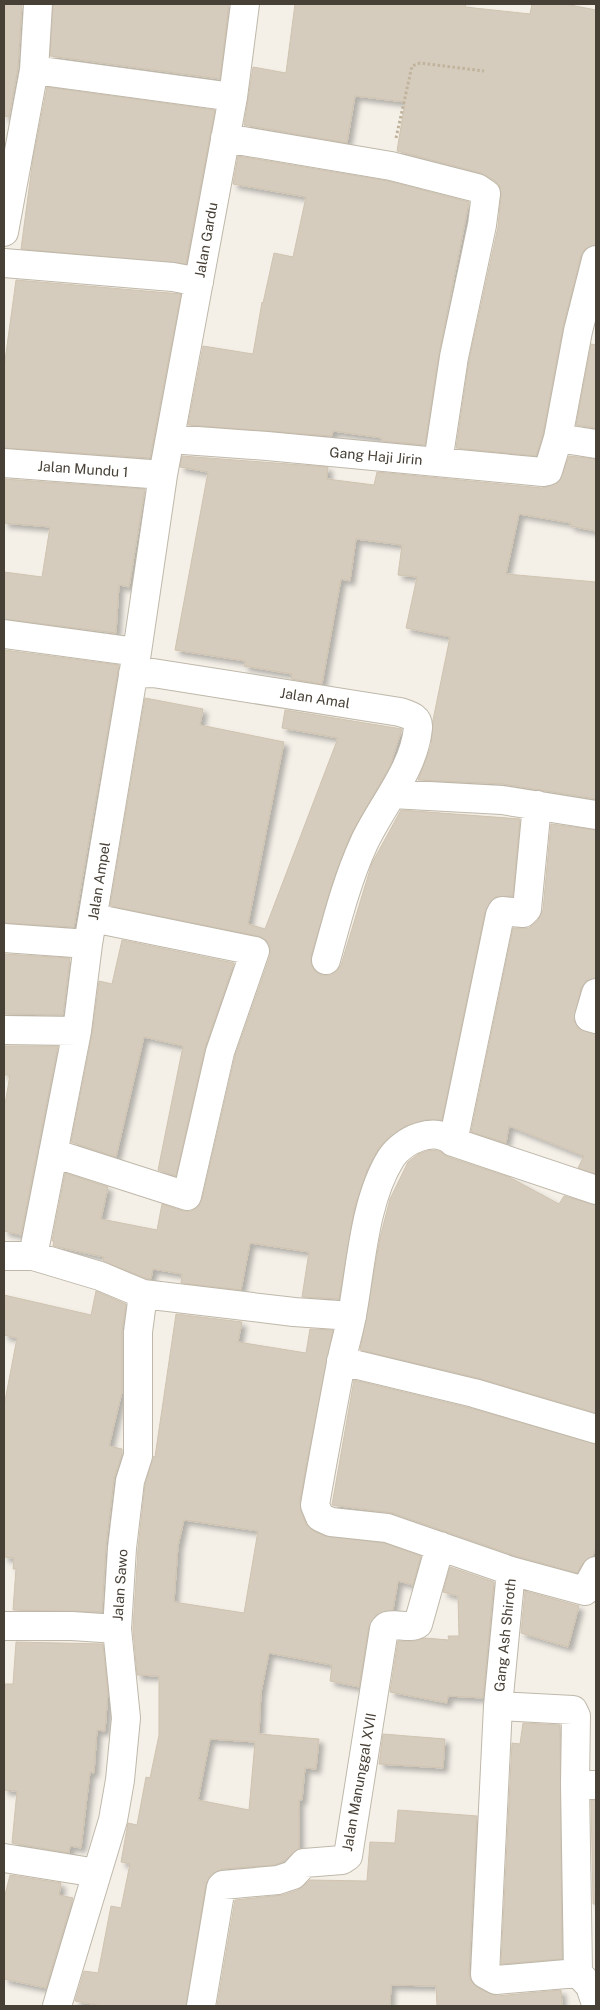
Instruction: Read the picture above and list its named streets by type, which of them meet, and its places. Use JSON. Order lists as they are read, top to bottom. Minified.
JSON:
{"streets":{"street":["Jalan Gardu","Gang Haji Jirin","Jalan Mundu 1","Jalan Amal","Jalan Ampel","Jalan Sawo","Gang Ash Shiroth","Jalan Manunggal XVII"]},"crossings":[["Jalan Gardu","Gang Haji Jirin"],["Jalan Gardu","Jalan Mundu 1"],["Jalan Gardu","Jalan Ampel"],["Jalan Mundu 1","Jalan Ampel"],["Jalan Amal","Jalan Ampel"],["Gang Ash Shiroth","Jalan Manunggal XVII"]]}
